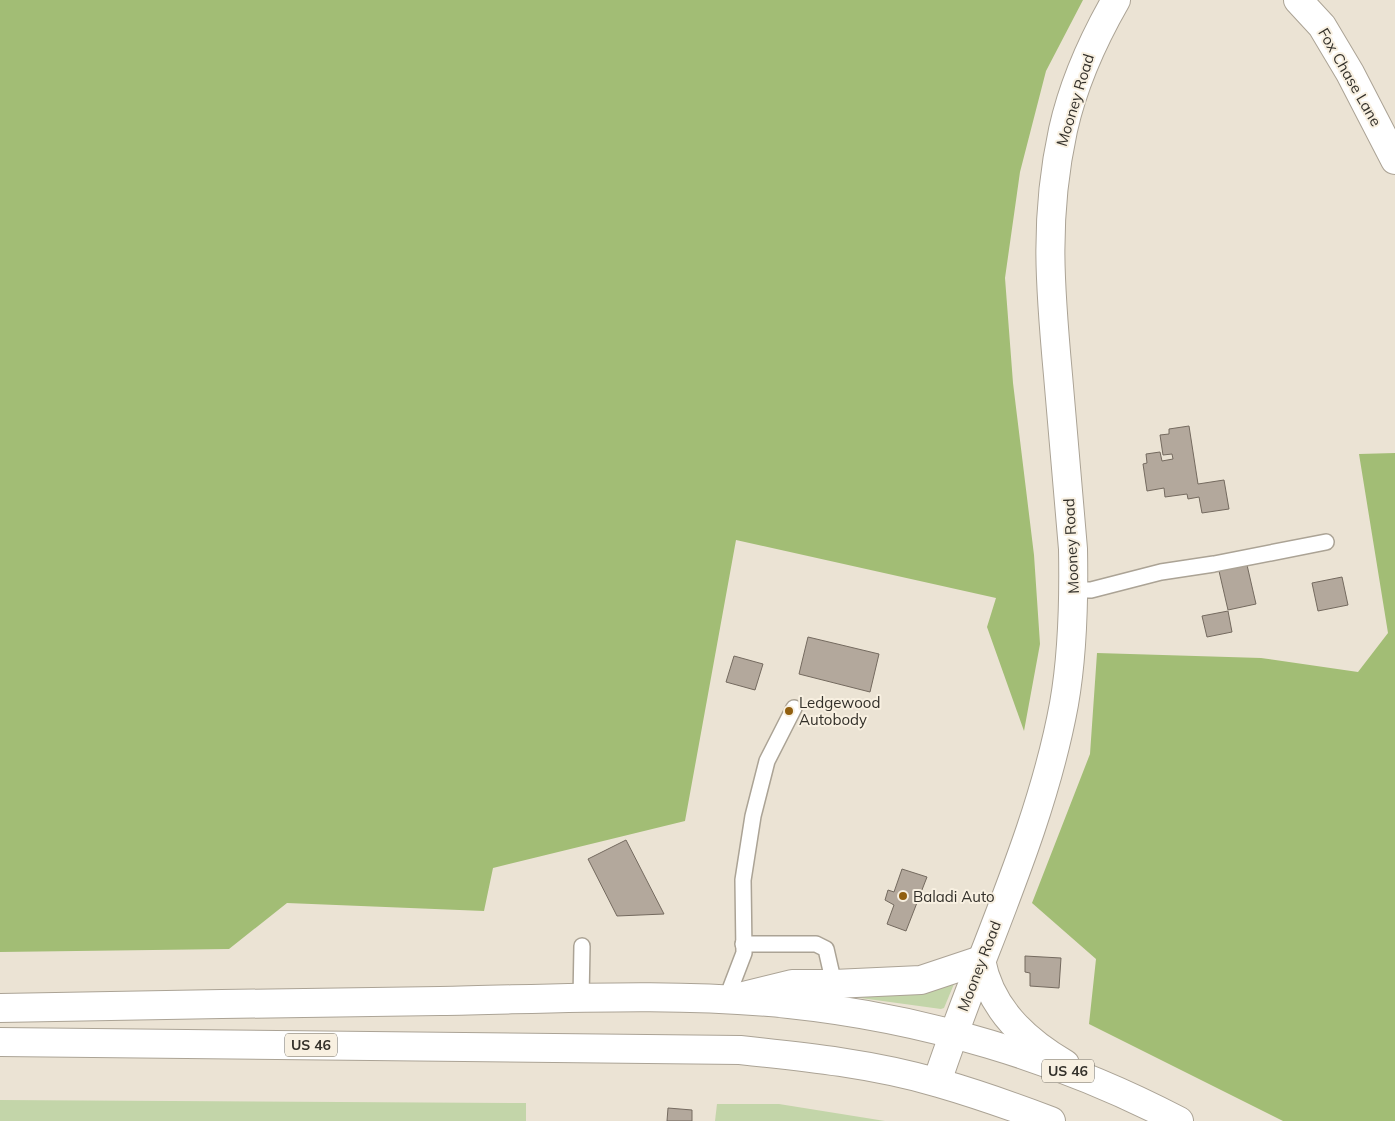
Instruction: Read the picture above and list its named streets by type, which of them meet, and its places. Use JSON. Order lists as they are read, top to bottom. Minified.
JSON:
{"streets":{"main road":["Fox Chase Lane","Mooney Road","US 46"]},"crossings":[["Mooney Road","US 46"]],"places":["Ledgewood Autobody","Baladi Auto"]}
